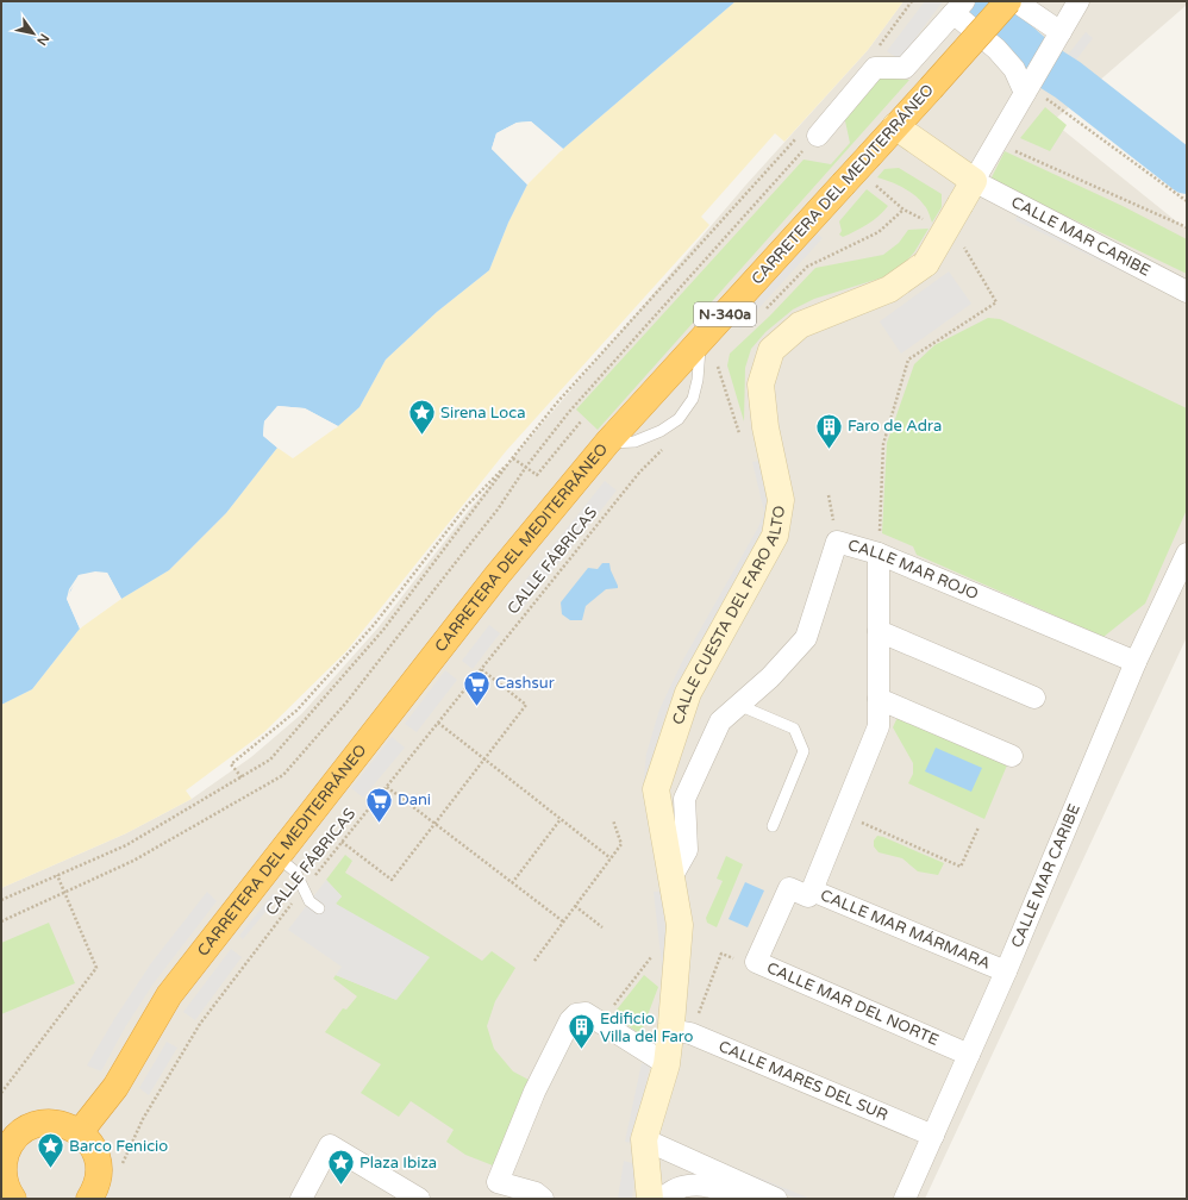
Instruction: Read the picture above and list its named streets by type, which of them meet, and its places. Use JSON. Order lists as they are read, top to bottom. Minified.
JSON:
{"streets":{"highway":["CARRETERA DEL MEDITERRÁNEO","N-340a"],"street":["CALLE MAR CARIBE","CALLE MAR ROJO","CALLE CUESTA DEL FARO ALTO","CALLE MAR MÁRMARA","CALLE MAR DEL NORTE","CALLE MARES DEL SUR"],"path":["CALLE FÁBRICAS"]},"crossings":[["CALLE MAR CARIBE","CALLE MAR ROJO"],["CALLE MAR CARIBE","CALLE CUESTA DEL FARO ALTO"],["CALLE MAR CARIBE","CALLE MAR MÁRMARA"],["CALLE MAR CARIBE","CALLE MAR DEL NORTE"],["CALLE MAR CARIBE","CALLE MARES DEL SUR"],["CALLE MAR ROJO","CALLE CUESTA DEL FARO ALTO"],["CALLE MAR ROJO","CALLE MAR MÁRMARA"],["CALLE CUESTA DEL FARO ALTO","CALLE MARES DEL SUR"],["CALLE MAR MÁRMARA","CALLE MAR DEL NORTE"]],"places":{"place":["Sirena Loca","Barco Fenicio","Plaza Ibiza"],"building":["Faro de Adra","Edificio Villa del Faro"],"supermarket":["Cashsur","Dani"]},"north":"bottom right"}
